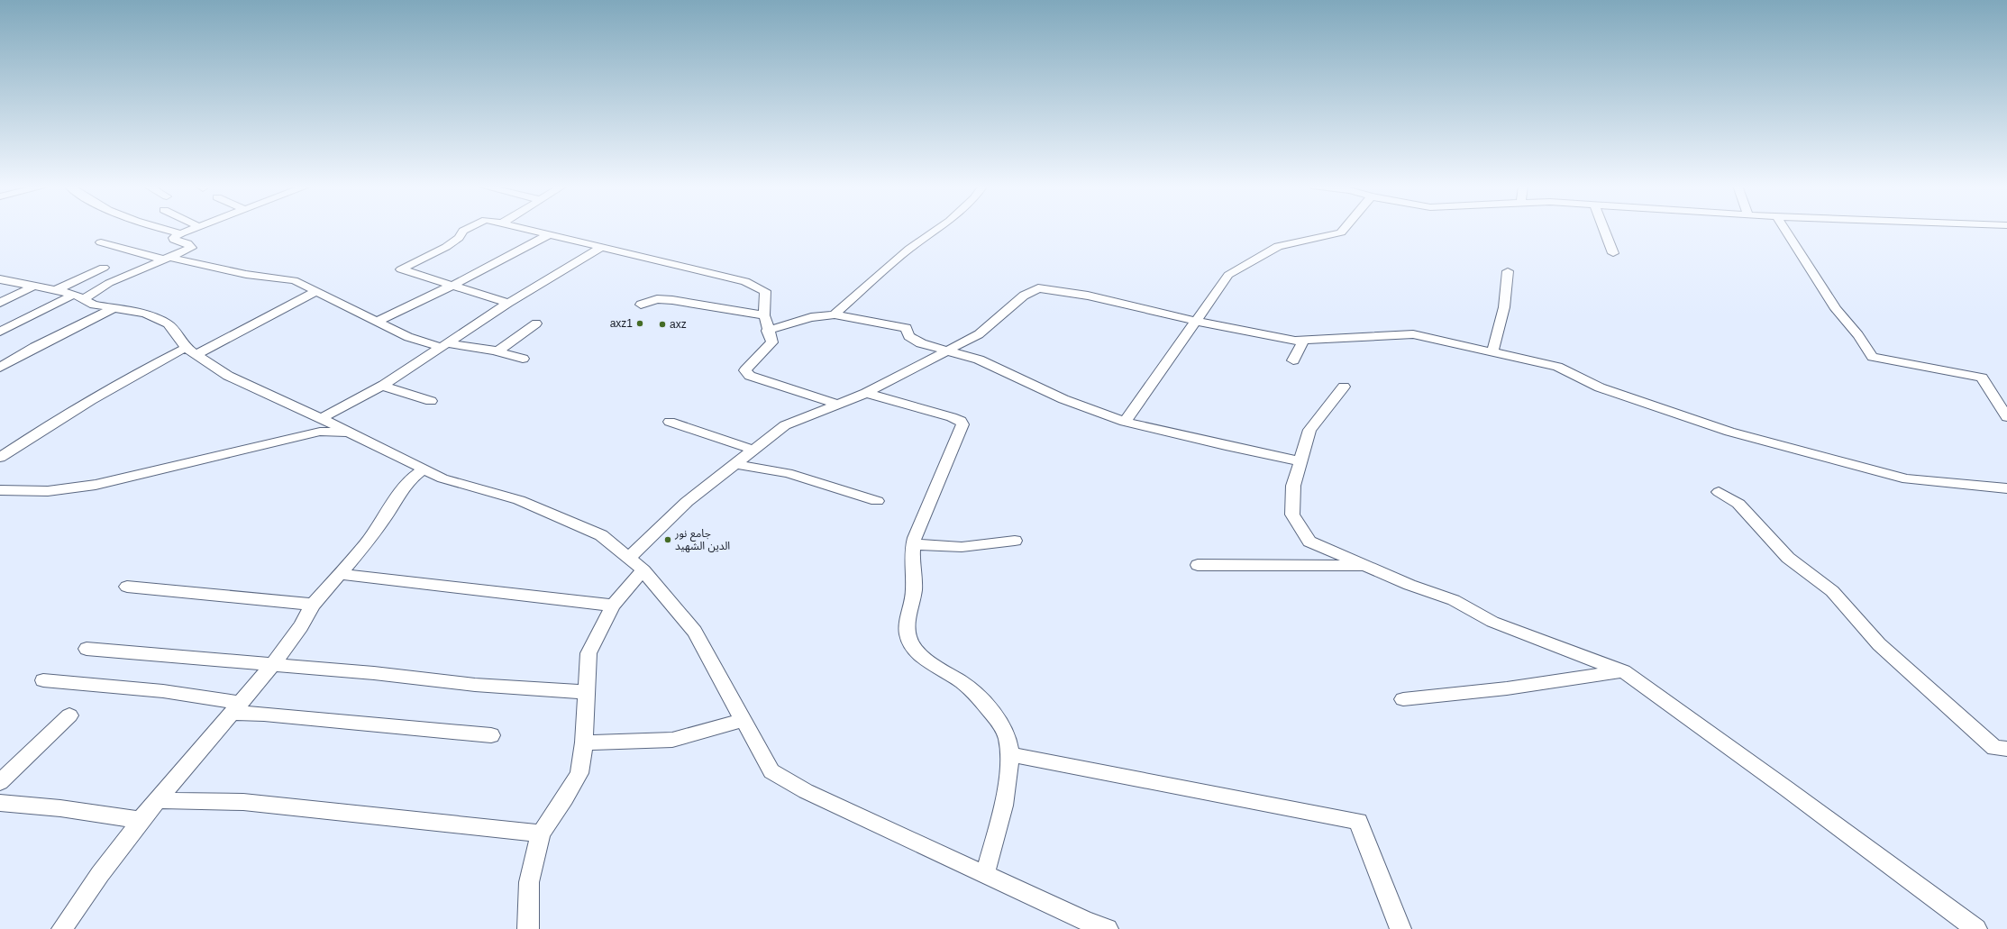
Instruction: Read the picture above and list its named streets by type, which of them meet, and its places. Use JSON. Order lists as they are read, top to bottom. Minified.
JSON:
{"places":["axz1","axz","جامع نور الدين الشهيد"]}
